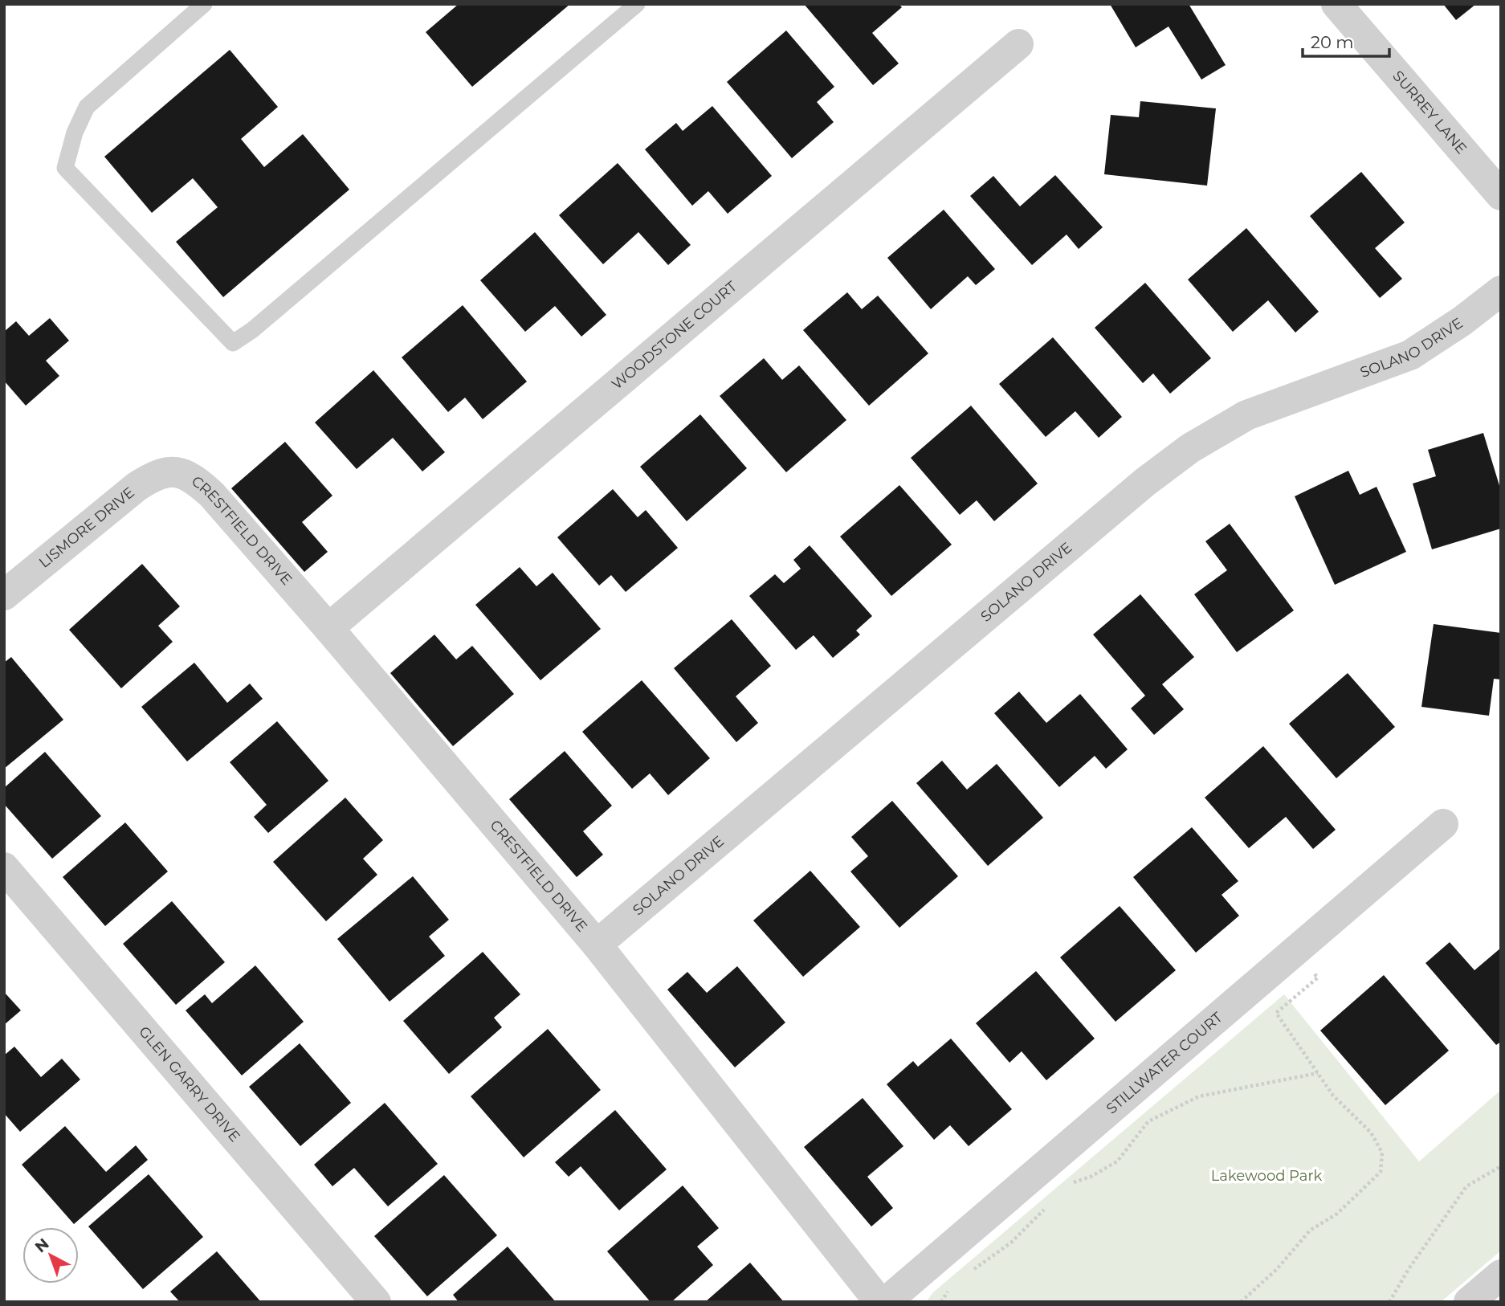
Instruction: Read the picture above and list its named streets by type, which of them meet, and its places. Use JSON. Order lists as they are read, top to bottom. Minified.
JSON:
{"streets":{"street":["SURREY LANE","WOODSTONE COURT","SOLANO DRIVE","LISMORE DRIVE","CRESTFIELD DRIVE","STILLWATER COURT","GLEN GARRY DRIVE"]},"crossings":[["WOODSTONE COURT","CRESTFIELD DRIVE"],["SOLANO DRIVE","CRESTFIELD DRIVE"],["LISMORE DRIVE","CRESTFIELD DRIVE"]],"parks":["Lakewood Park"],"scale_bar":"20 m","north":"top left"}
